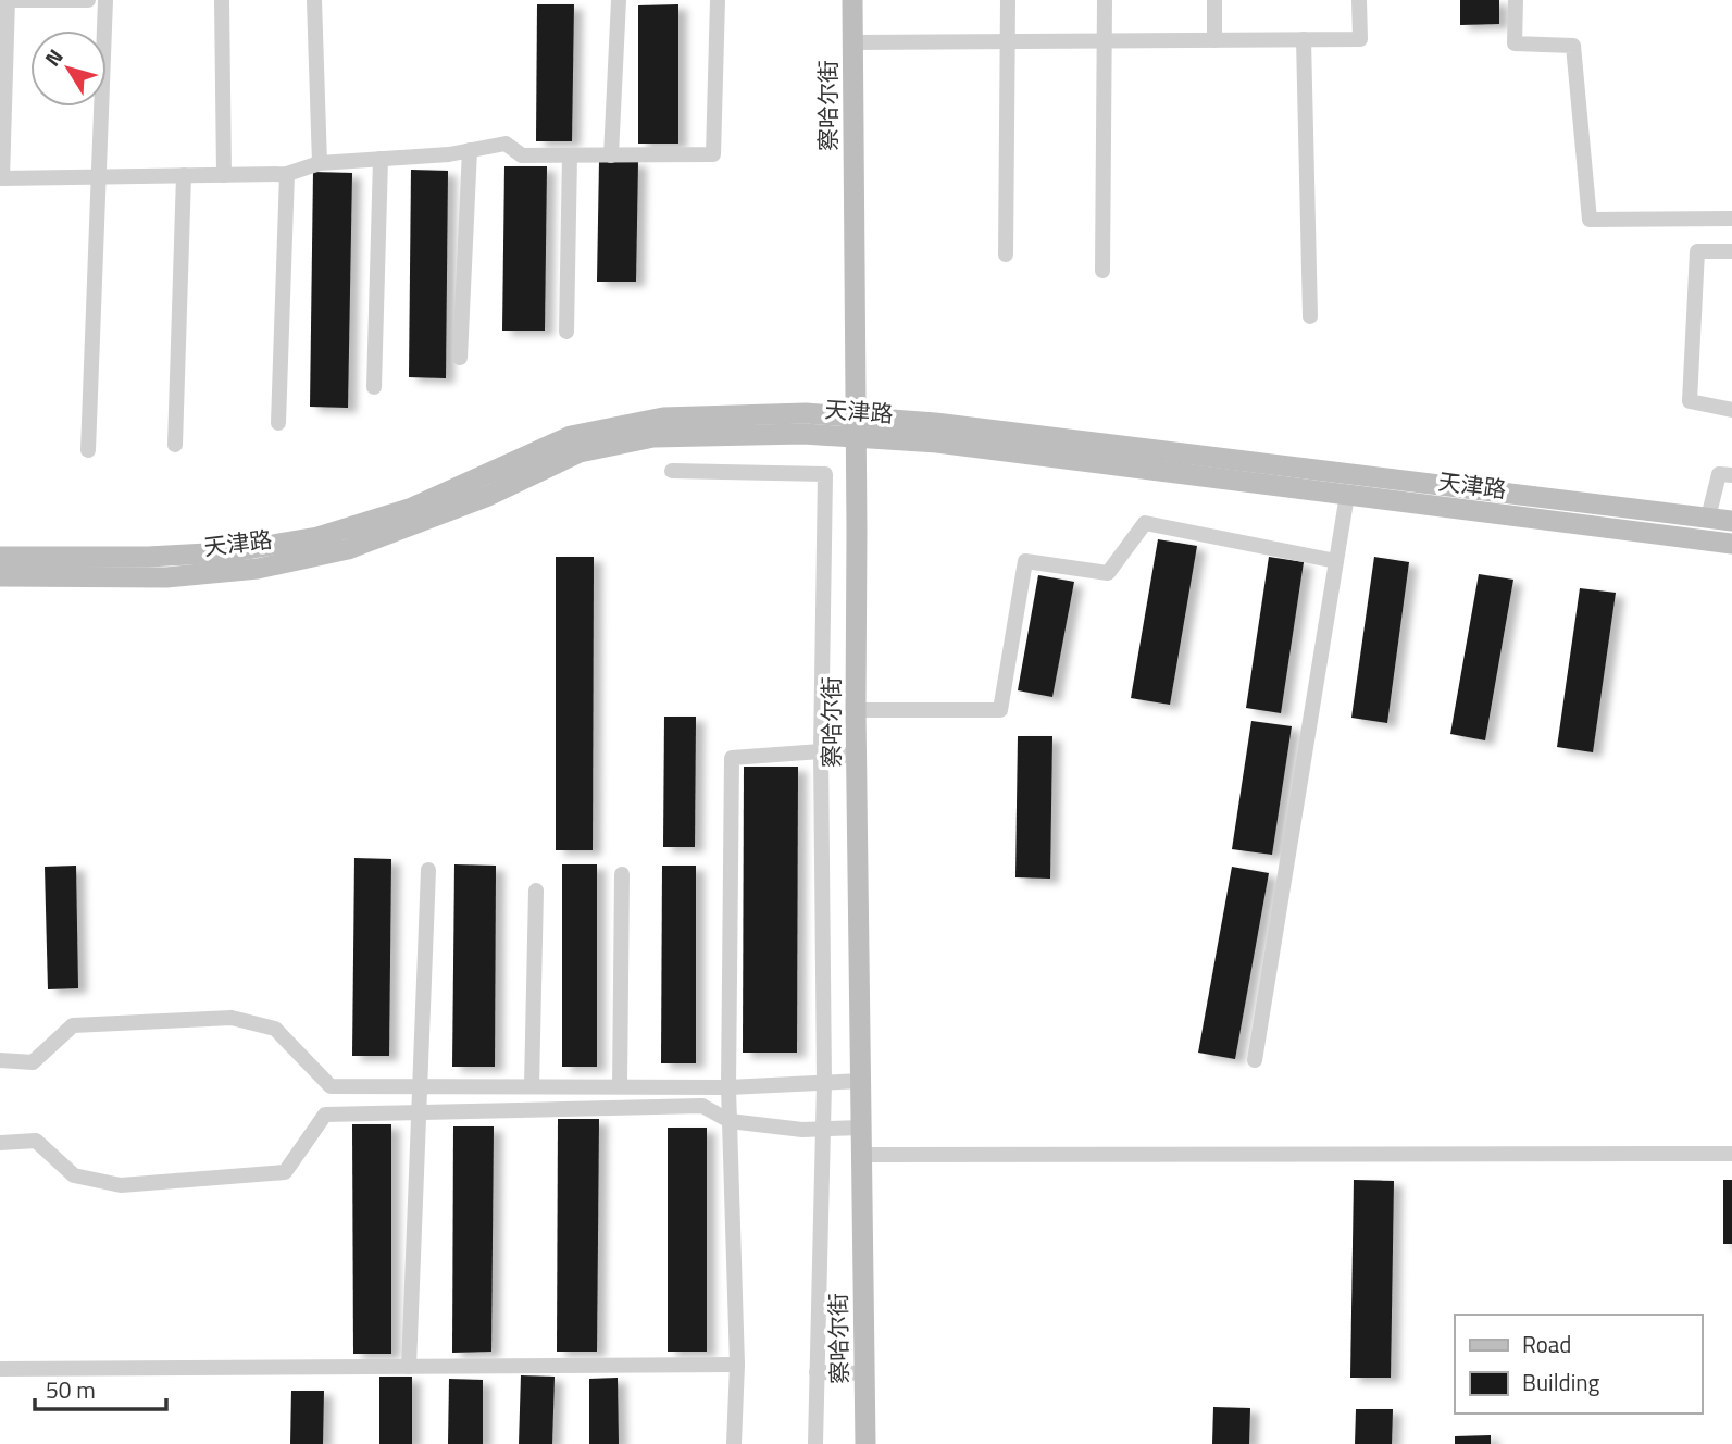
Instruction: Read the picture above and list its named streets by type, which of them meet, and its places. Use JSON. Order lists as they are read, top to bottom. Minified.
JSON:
{"streets":{"street":["察哈尔街","天津路"]},"crossings":[["察哈尔街","天津路"]],"legend":["Road","Building"],"scale_bar":"50 m","north":"top left"}
